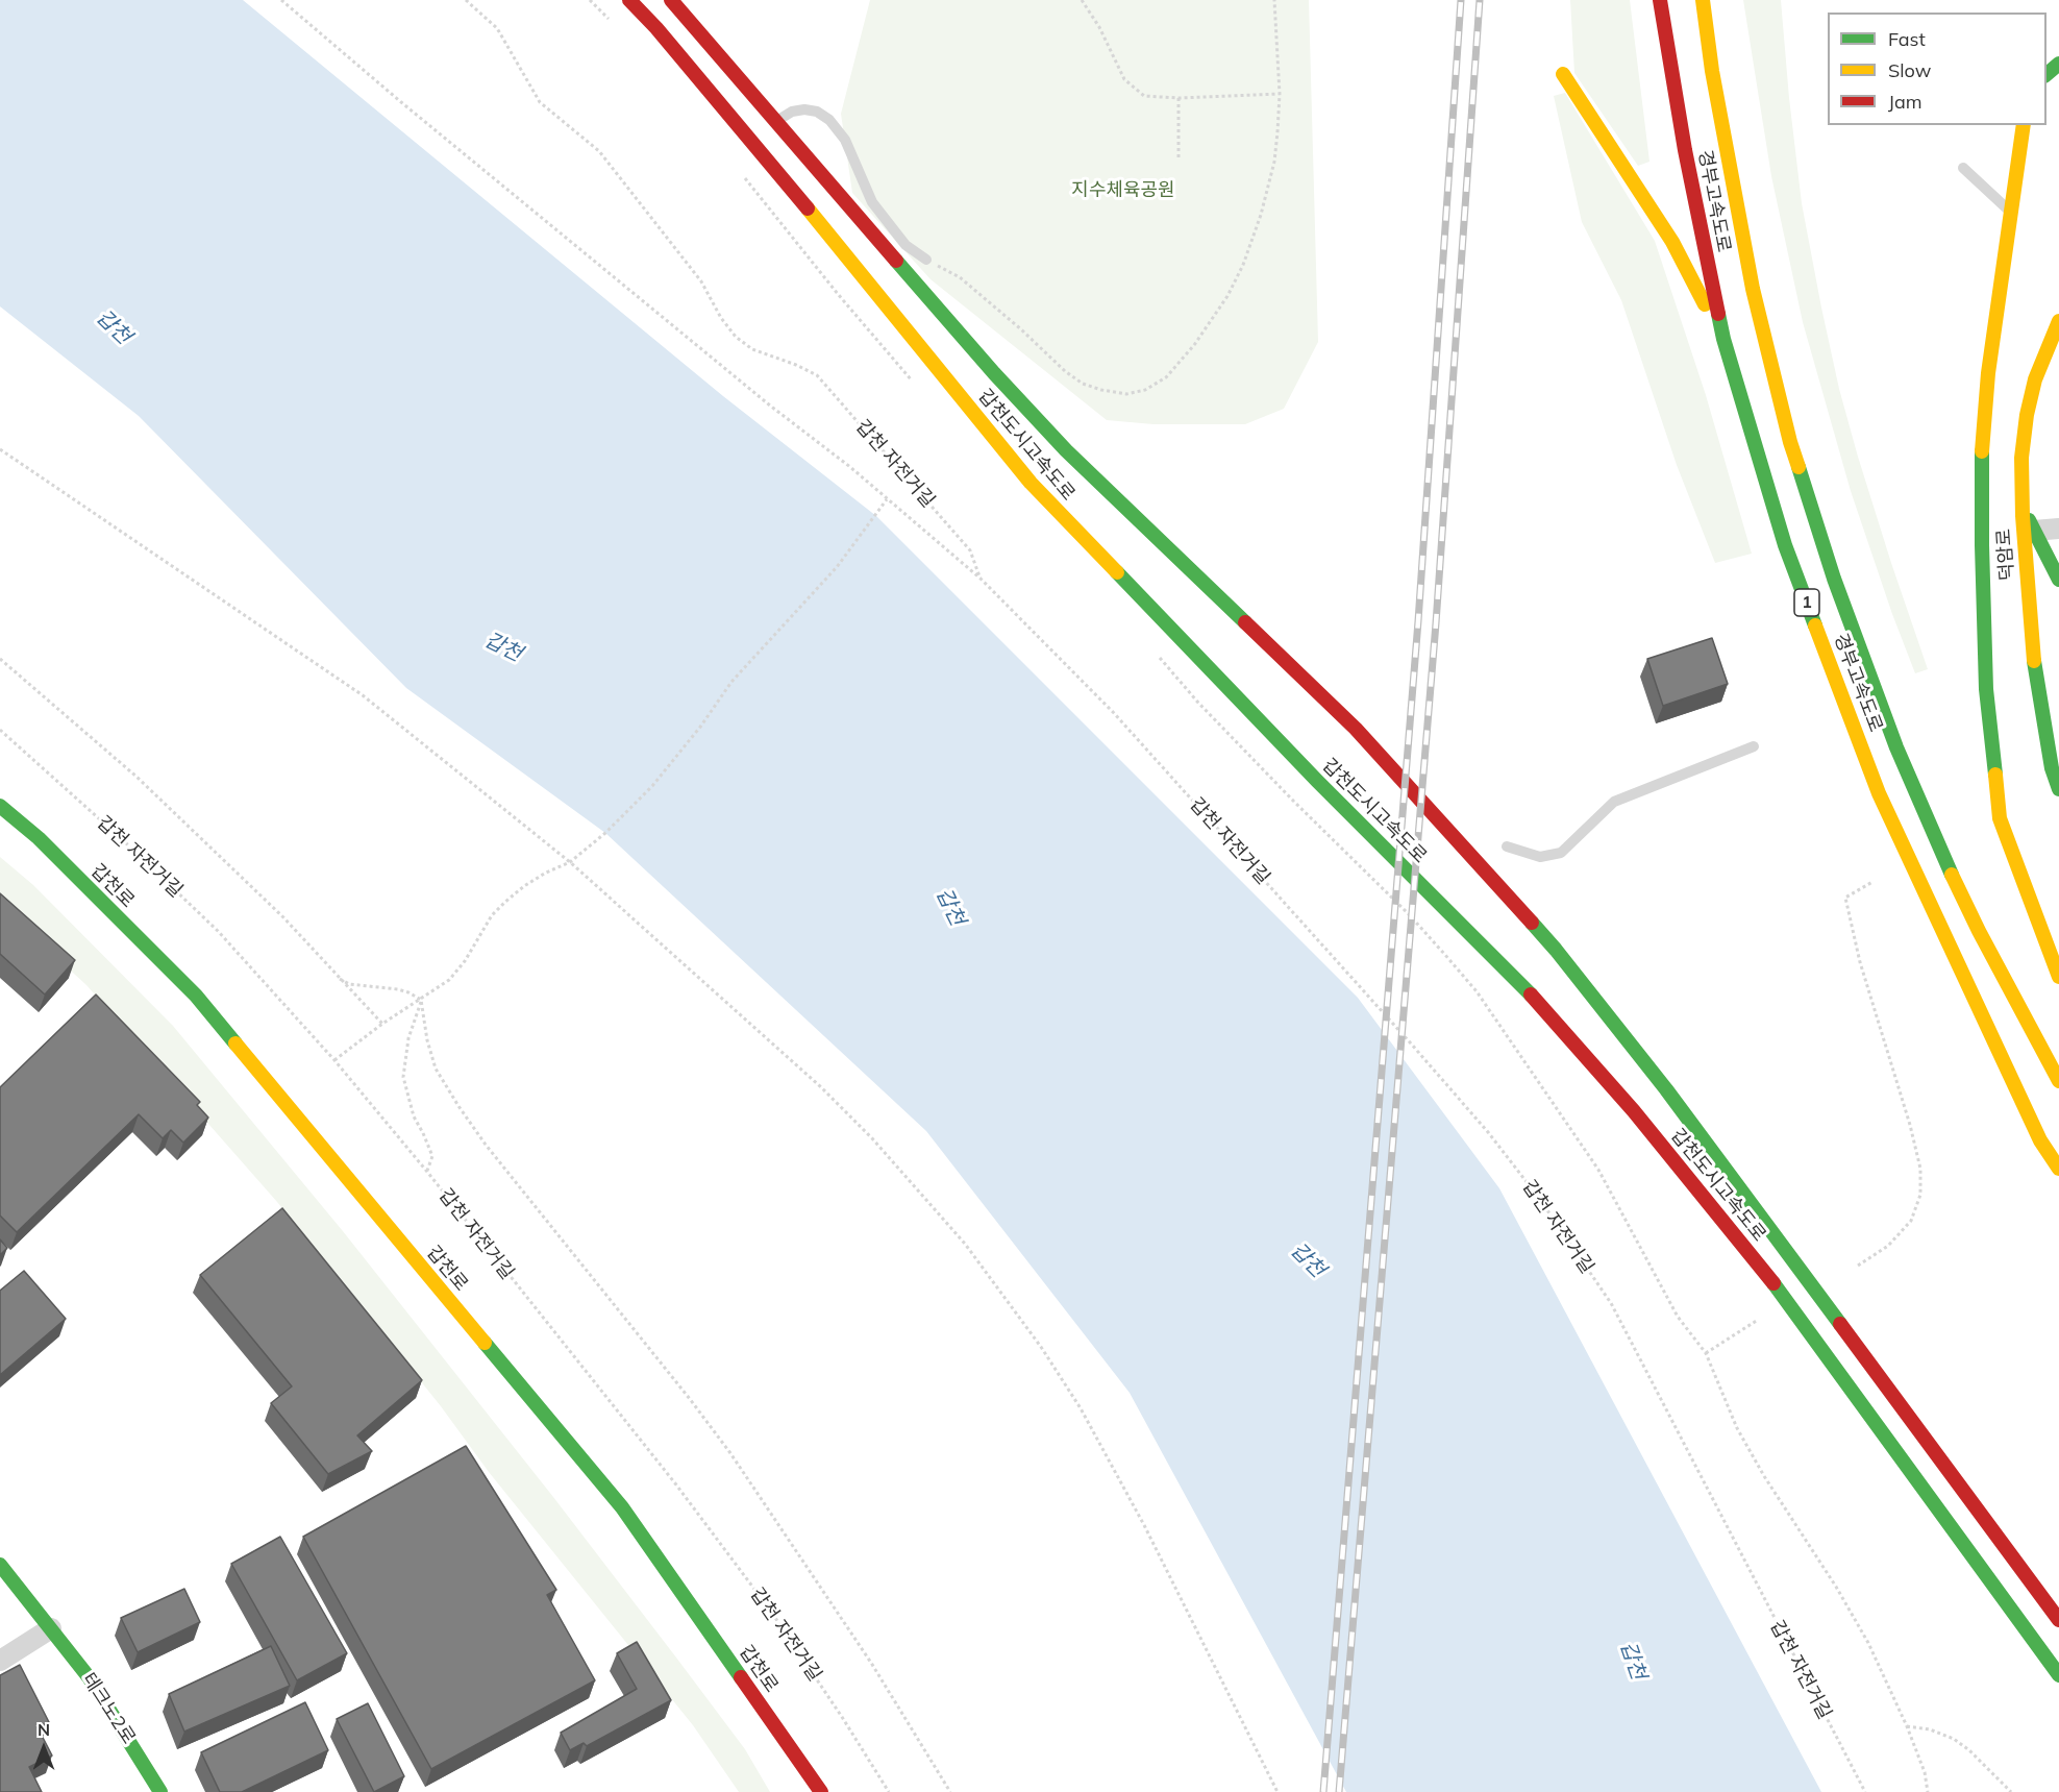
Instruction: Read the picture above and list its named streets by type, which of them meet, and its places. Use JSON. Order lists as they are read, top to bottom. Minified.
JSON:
{"streets":{"main road":["경부고속도로","갑천도시고속도로","덕암로","1","갑천로","테크노2로"],"path":["갑천 자전거길"]},"water":["갑천"],"parks":["지수체육공원"],"legend":["Fast","Slow","Jam"],"north":"top"}
